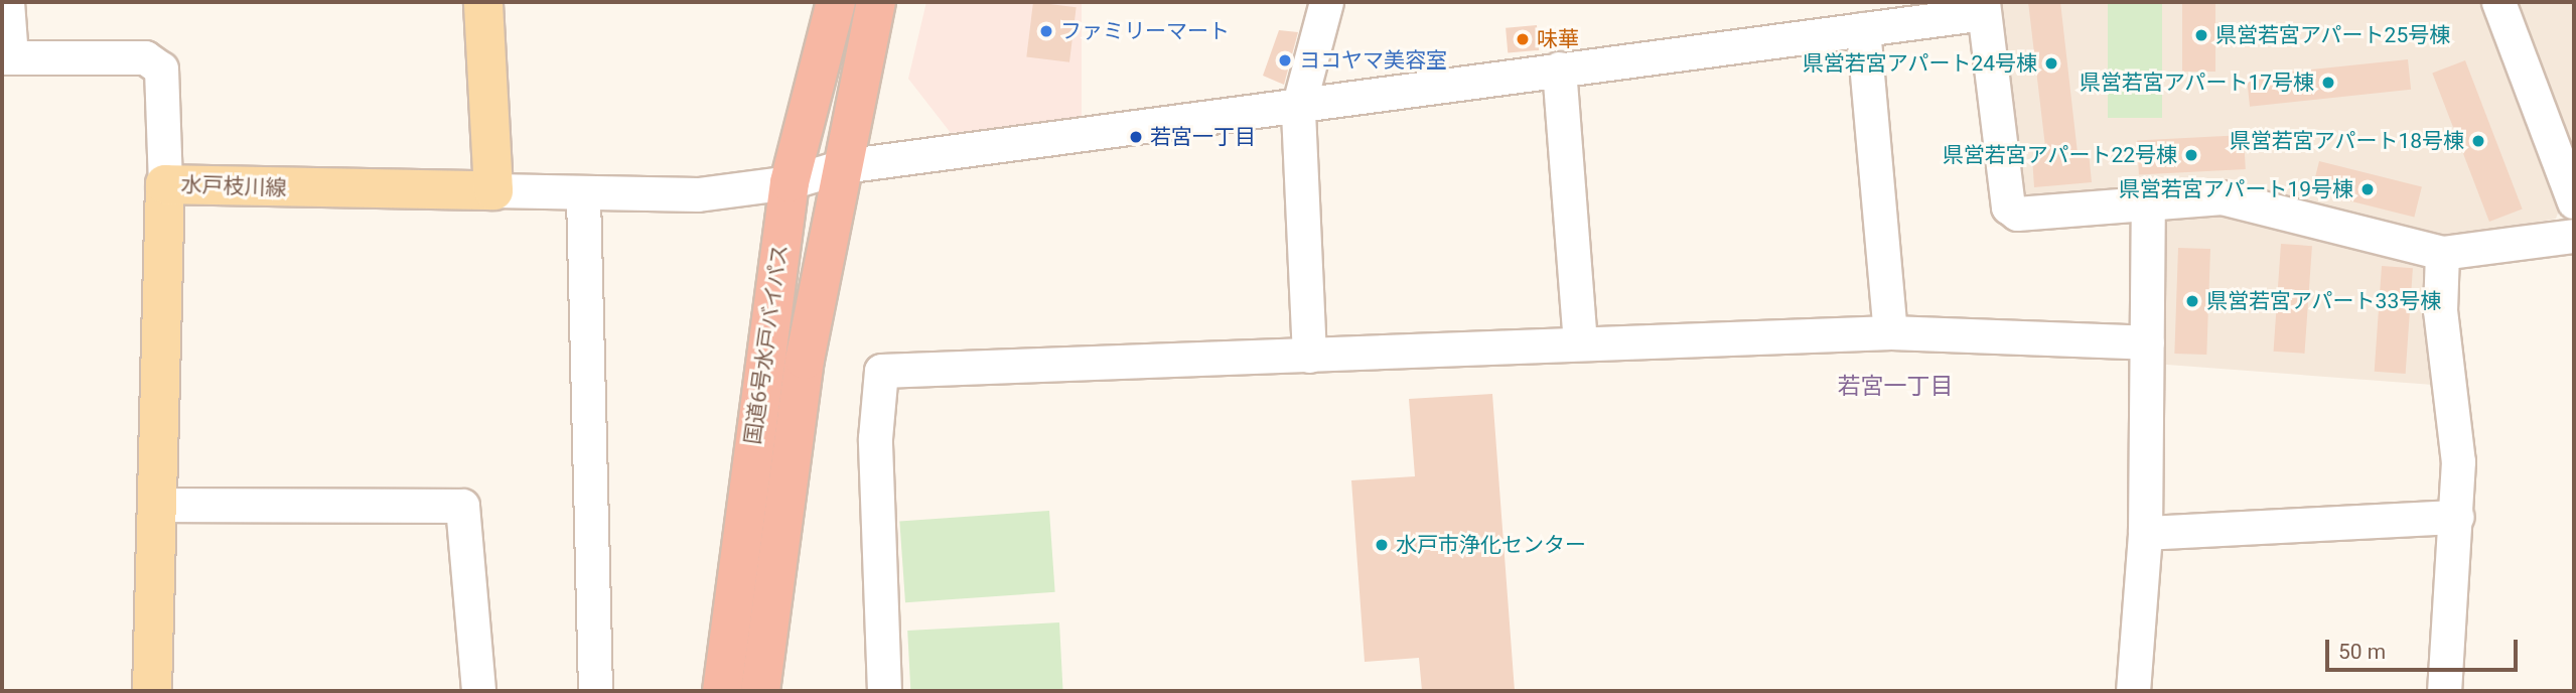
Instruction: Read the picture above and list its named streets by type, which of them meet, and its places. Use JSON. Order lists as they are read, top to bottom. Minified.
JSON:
{"streets":{"highway":["国道6号水戸バイパス"],"main road":["水戸枝川線"]},"districts":["若宮一丁目"],"places":["ファミリーマート","県営若宮アパート25号棟","味華","ヨコヤマ美容室","県営若宮アパート24号棟","県営若宮アパート17号棟","若宮一丁目","県営若宮アパート18号棟","県営若宮アパート22号棟","県営若宮アパート19号棟","県営若宮アパート33号棟","水戸市浄化センター"],"scale_bar":"50 m"}
